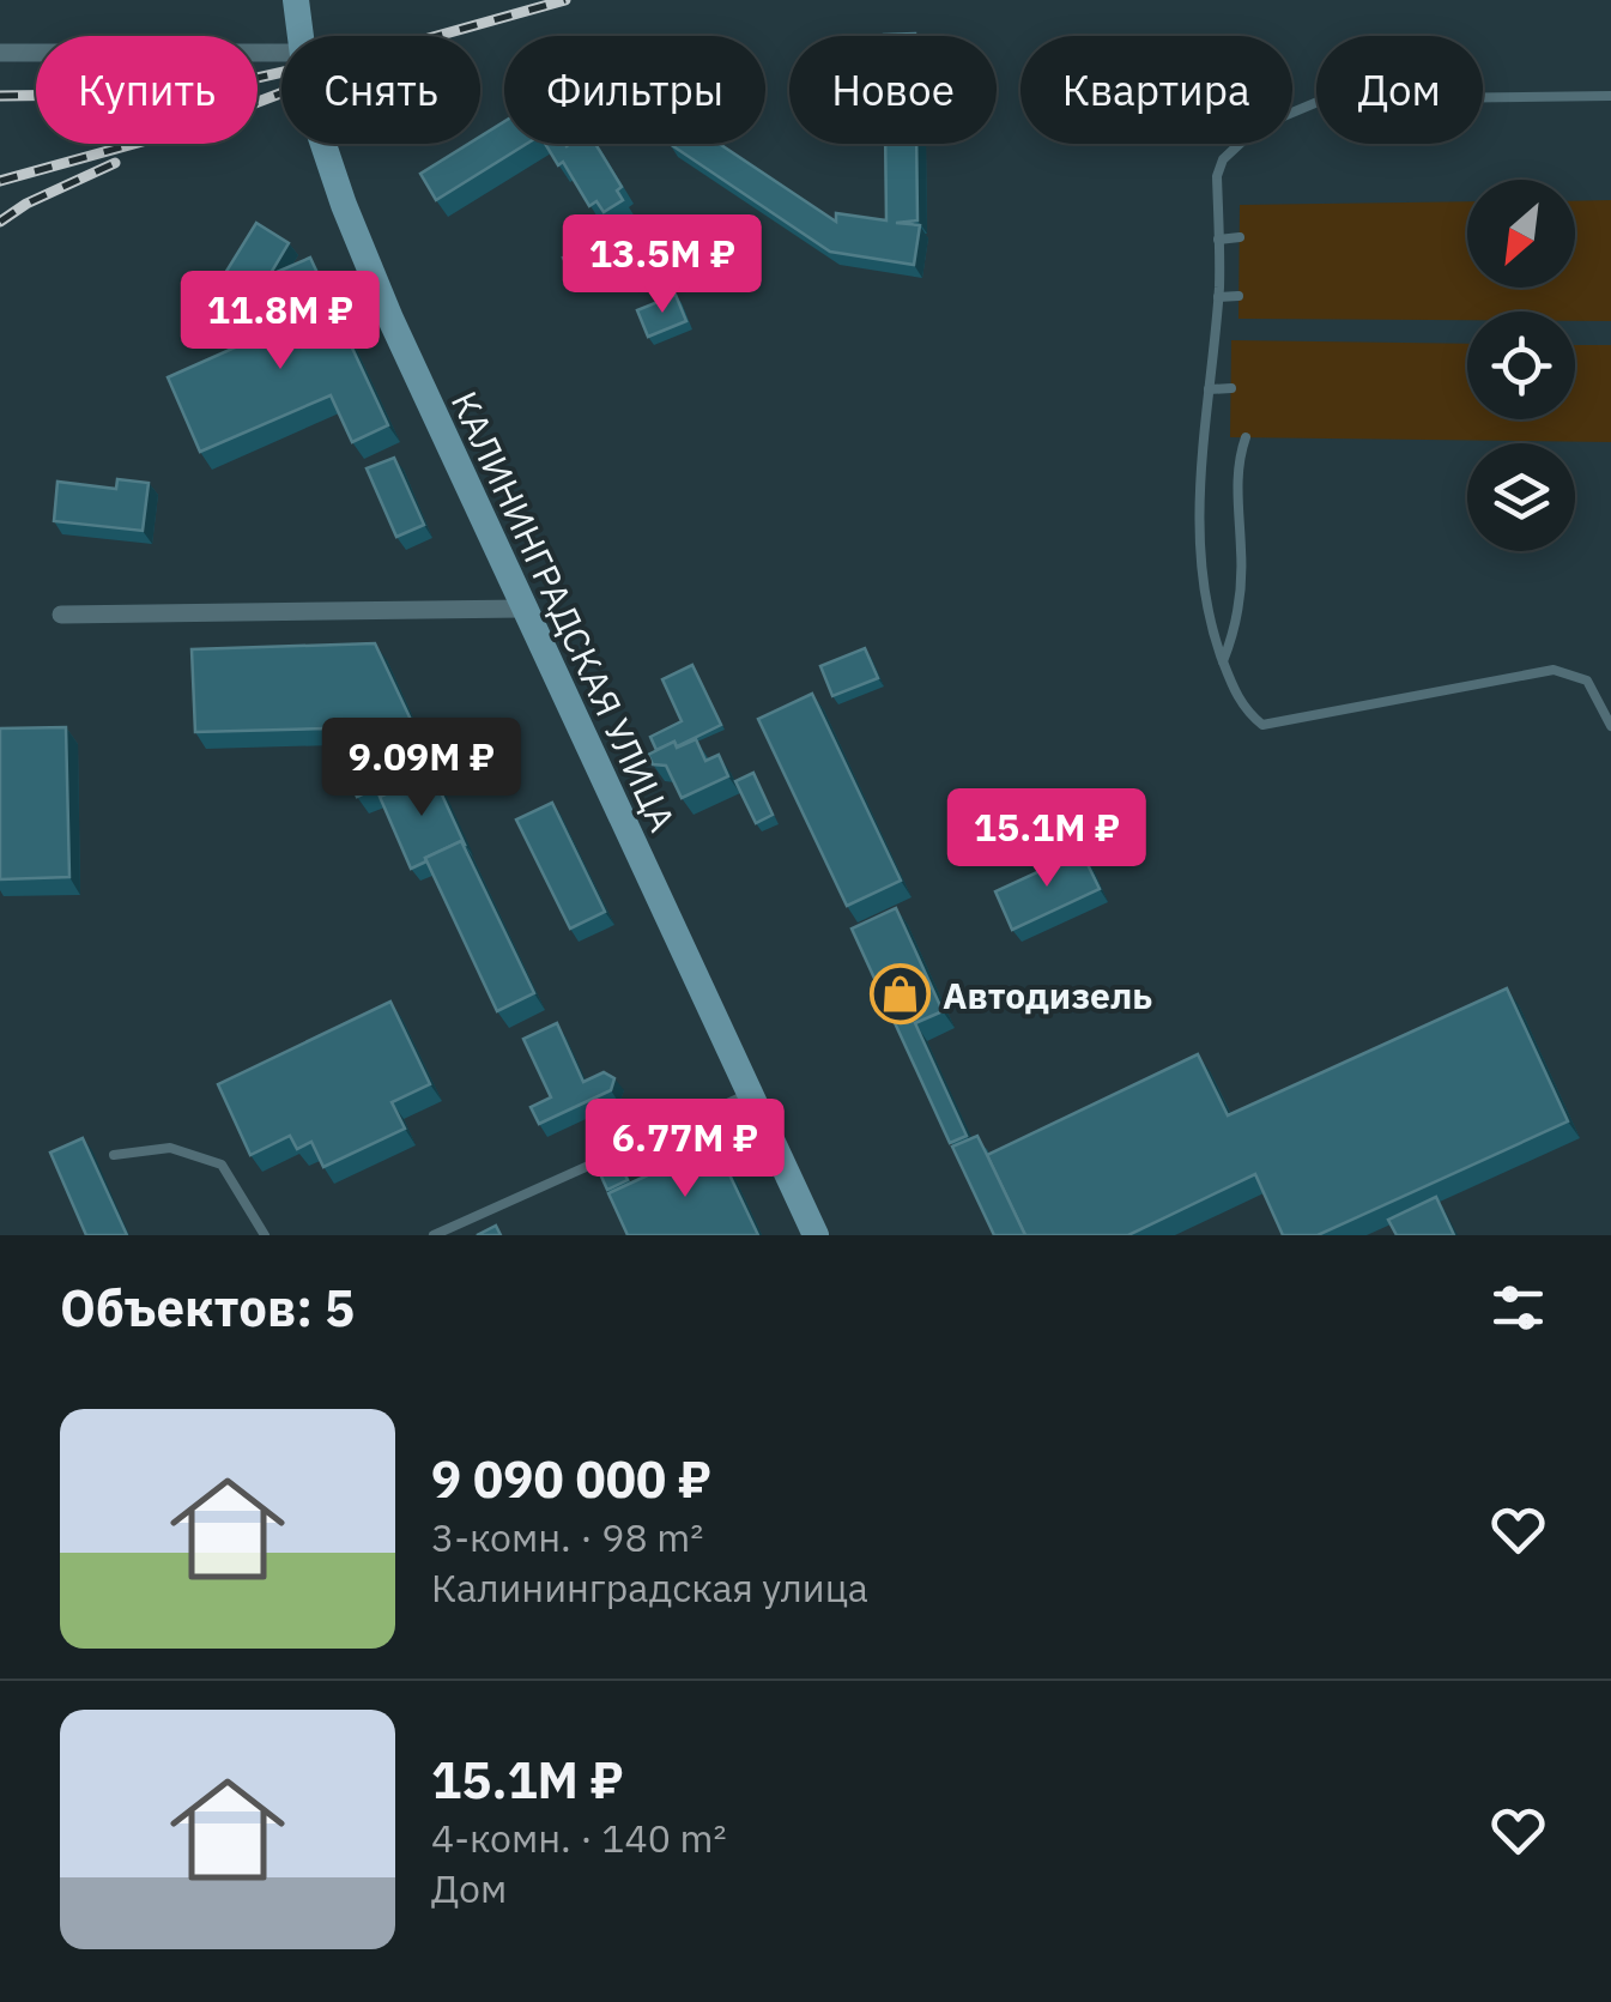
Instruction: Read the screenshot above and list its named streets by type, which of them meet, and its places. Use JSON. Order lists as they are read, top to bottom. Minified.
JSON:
{"streets":{"street":["КАЛИНИНГРАДСКАЯ УЛИЦА"]},"places":{"shop":["Автодизель"]},"north":"bottom left","page":{"chip":["Купить","Снять","Фильтры","Новое","Квартира","Дом"],"price":["13.5M ₽","11.8M ₽","9.09M ₽","15.1M ₽","6.77M ₽"],"heading":"Объектов: 5","list":[{"name":"9 090 000 ₽","note":"3-комн. · 98 m² · Калининградская улица"},{"name":"15.1M ₽","note":"4-комн. · 140 m² · Дом"}]}}
